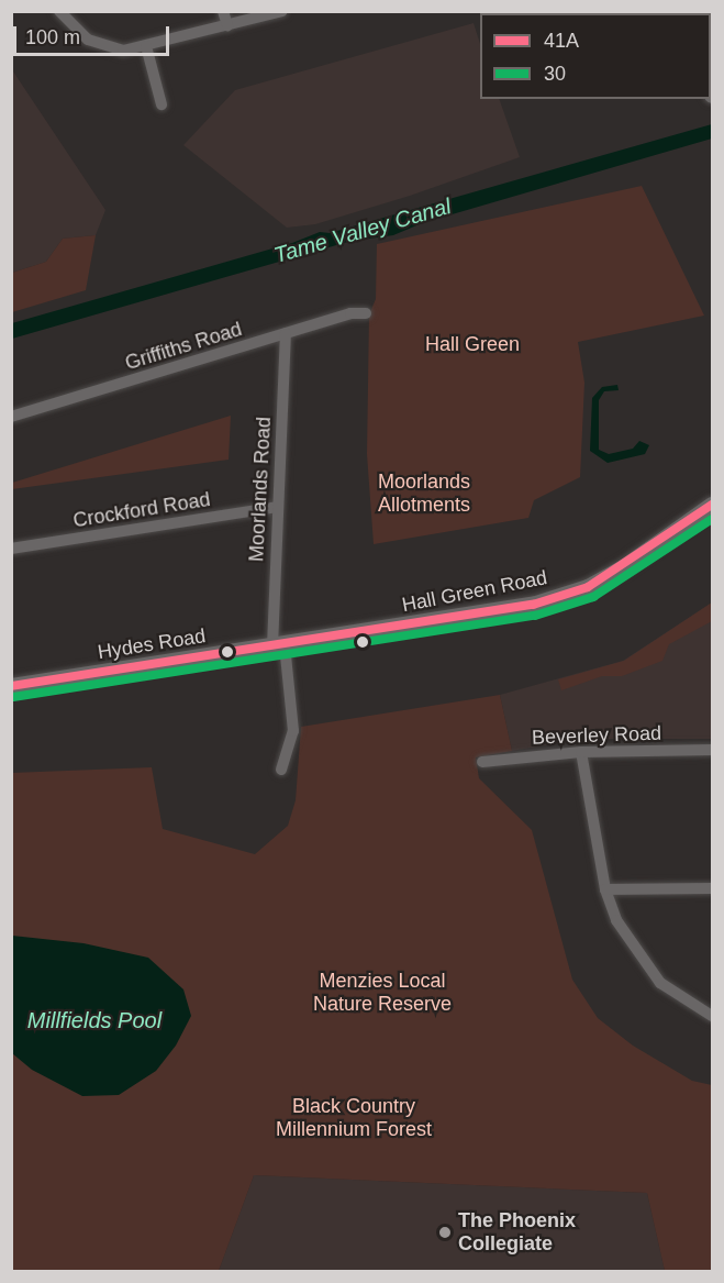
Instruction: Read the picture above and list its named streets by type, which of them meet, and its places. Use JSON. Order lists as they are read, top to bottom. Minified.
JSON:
{"streets":{"street":["Griffiths Road","Moorlands Road","Crockford Road","Hall Green Road","Hydes Road","Beverley Road"]},"crossings":[["Griffiths Road","Moorlands Road"],["Moorlands Road","Crockford Road"],["Moorlands Road","Hydes Road"],["Hall Green Road","Hydes Road"]],"water":["Tame Valley Canal","Millfields Pool"],"parks":["Hall Green","Moorlands Allotments","Menzies Local Nature Reserve","Black Country Millennium Forest"],"places":["The Phoenix Collegiate"],"lines":["transit line 41A","transit line 30"],"legend":["41A","30"],"scale_bar":"100 m"}
